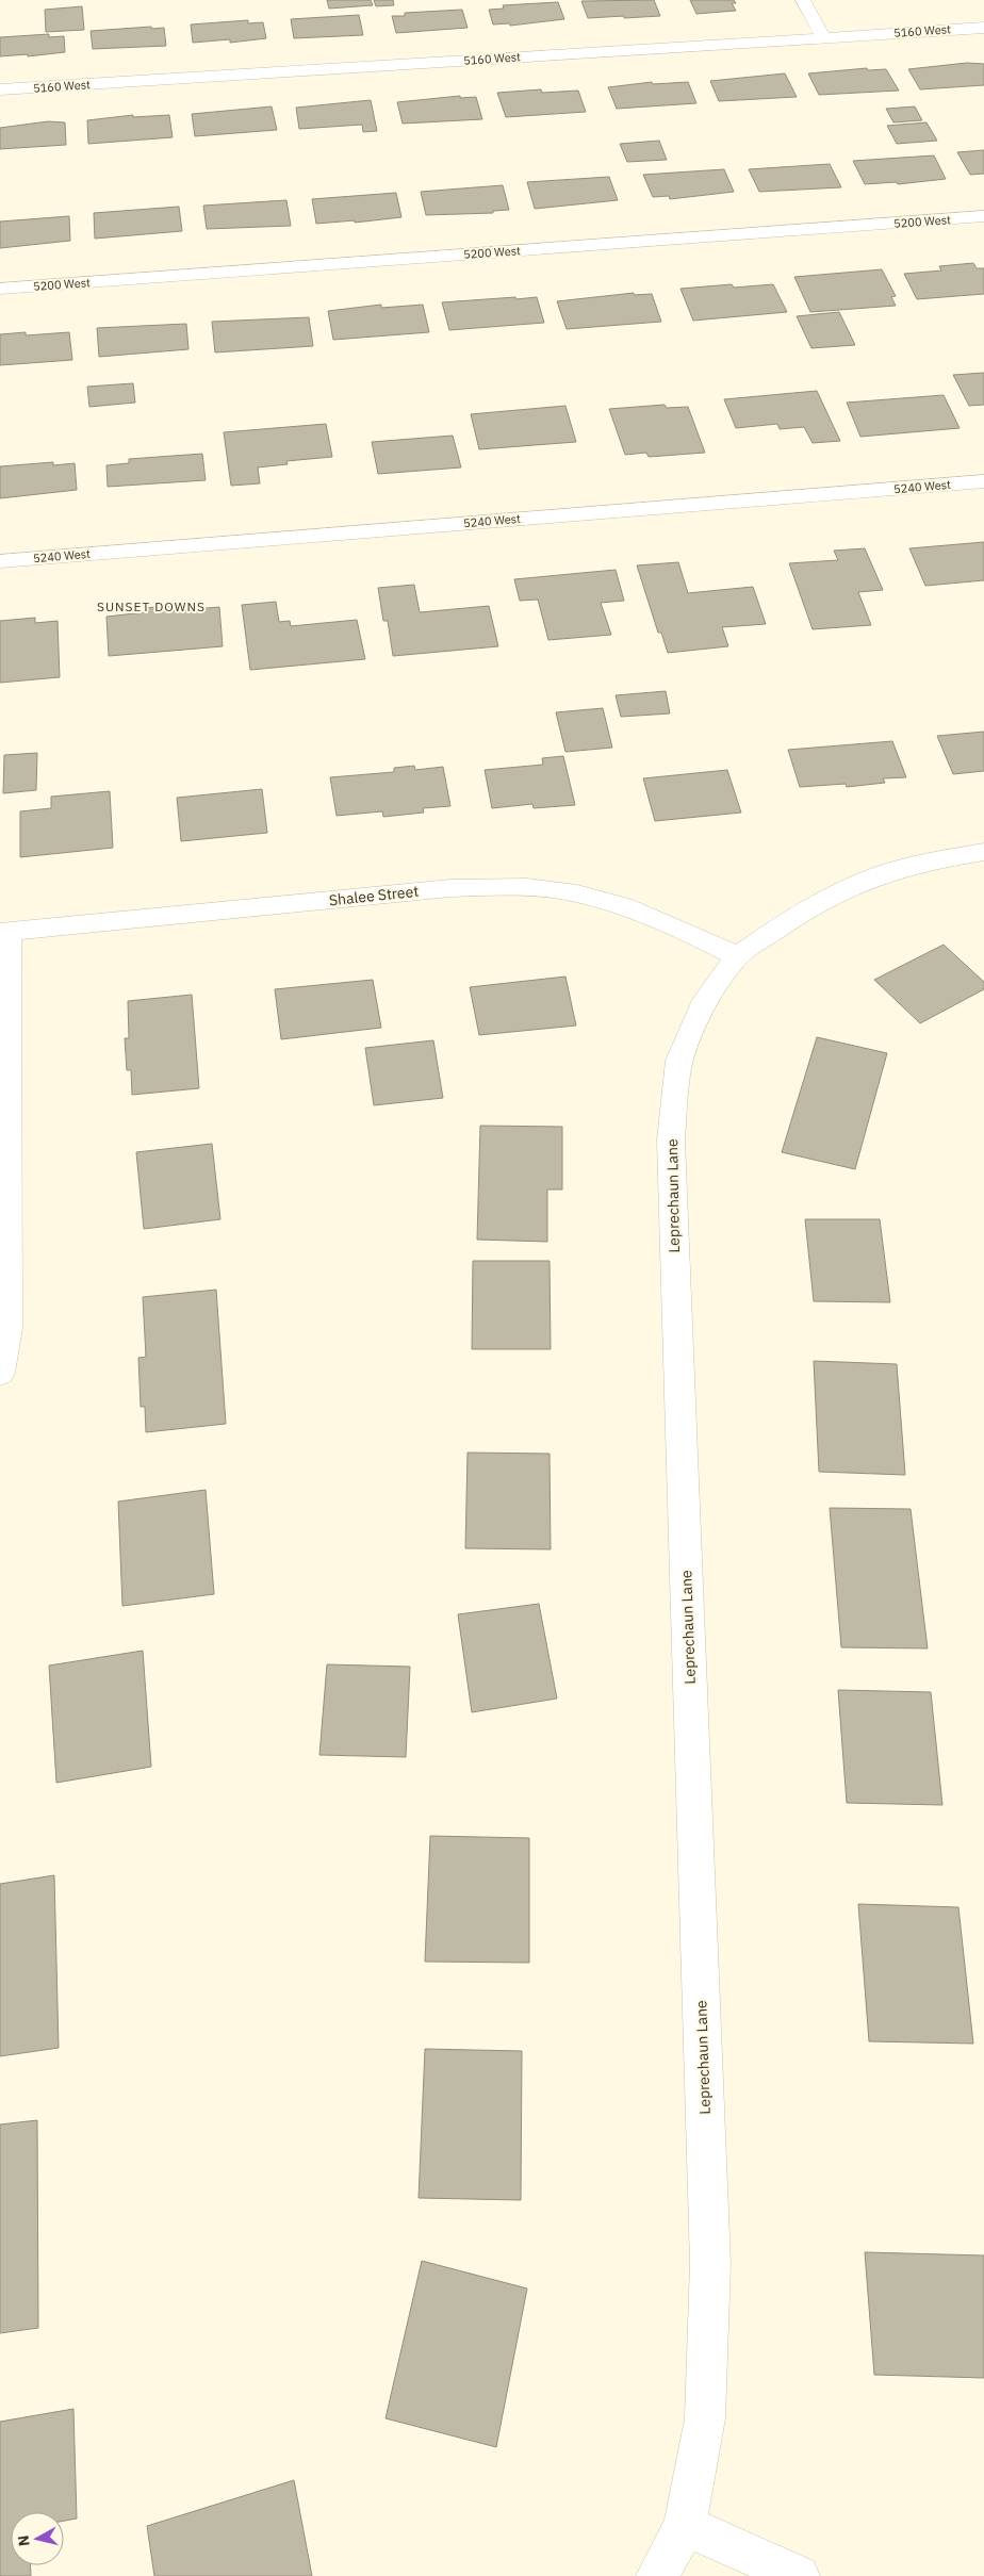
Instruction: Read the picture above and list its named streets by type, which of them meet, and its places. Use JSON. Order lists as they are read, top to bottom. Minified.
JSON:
{"streets":{"street":["5160 West","5200 West","5240 West","Shalee Street","Leprechaun Lane"]},"crossings":[["Shalee Street","Leprechaun Lane"]],"districts":["SUNSET DOWNS"],"north":"left"}
